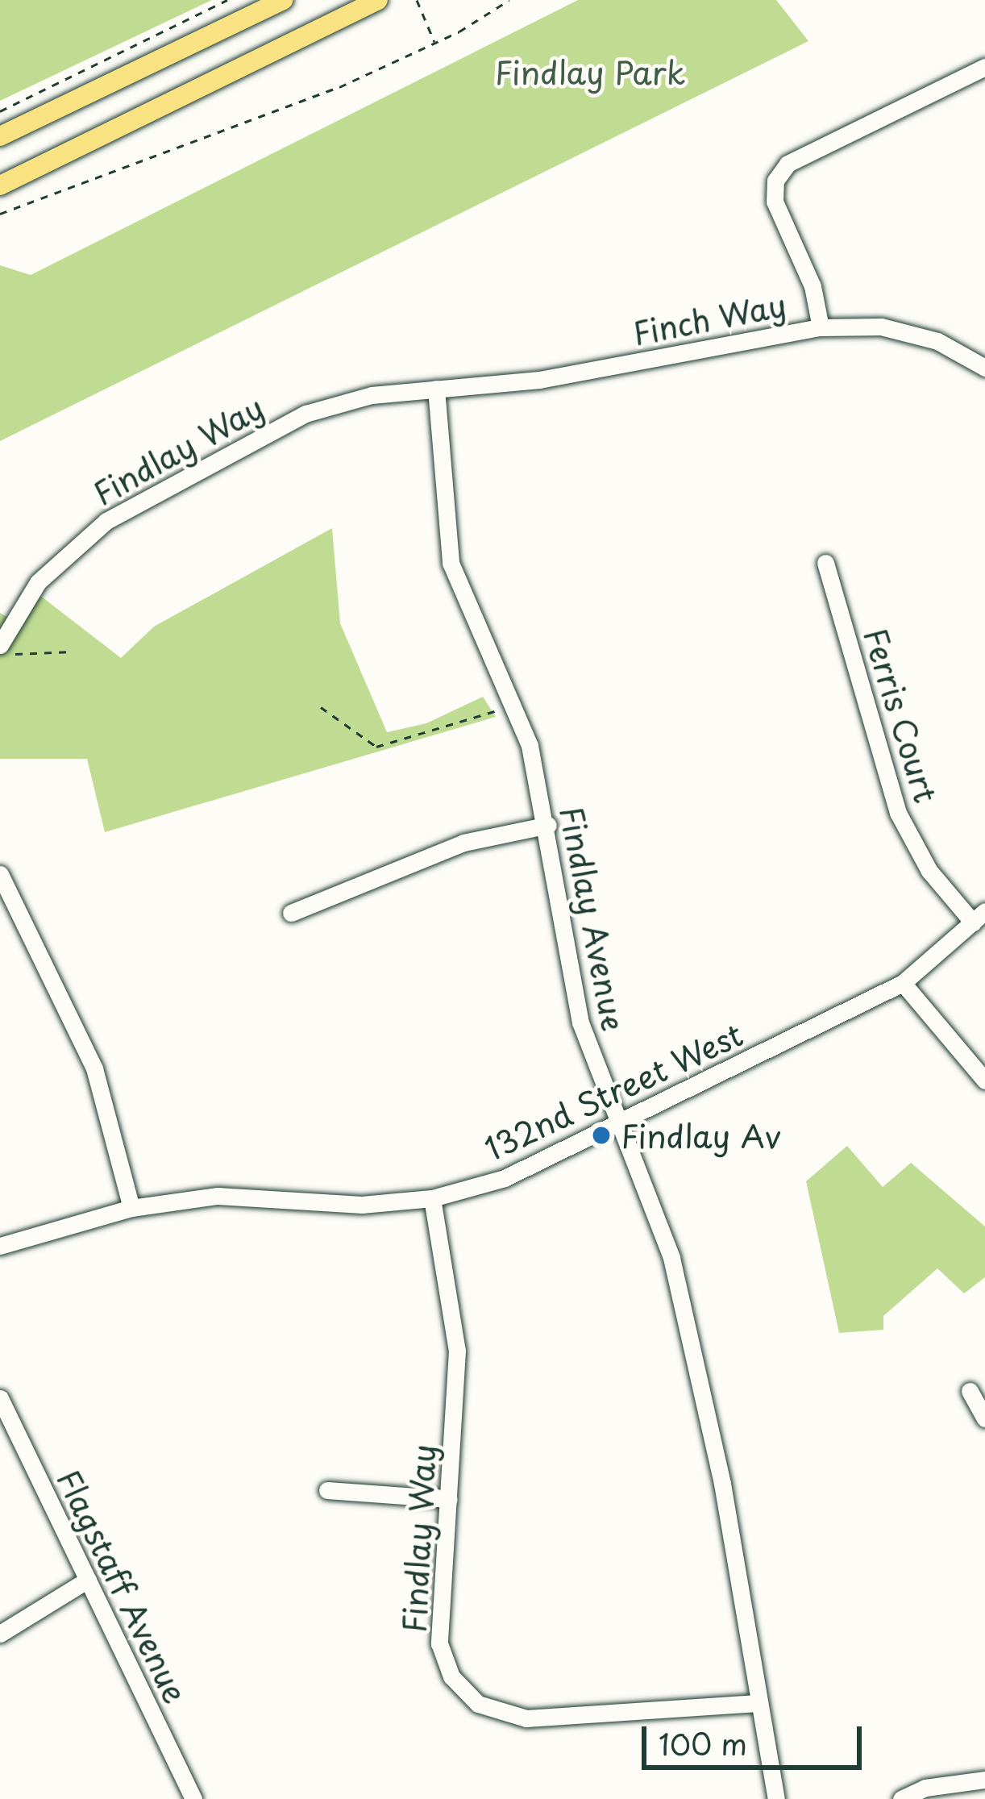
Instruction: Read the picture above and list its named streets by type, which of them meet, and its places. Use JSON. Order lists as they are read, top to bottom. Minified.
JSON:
{"streets":{"street":["Finch Way","Findlay Way","Ferris Court","Findlay Avenue","132nd Street West","Flagstaff Avenue"]},"crossings":[["Finch Way","Findlay Way"],["Finch Way","Findlay Avenue"],["Findlay Way","Findlay Avenue"],["Findlay Way","132nd Street West"],["Ferris Court","132nd Street West"],["Findlay Avenue","132nd Street West"]],"parks":["Findlay Park"],"places":["Findlay Av"],"scale_bar":"100 m"}
